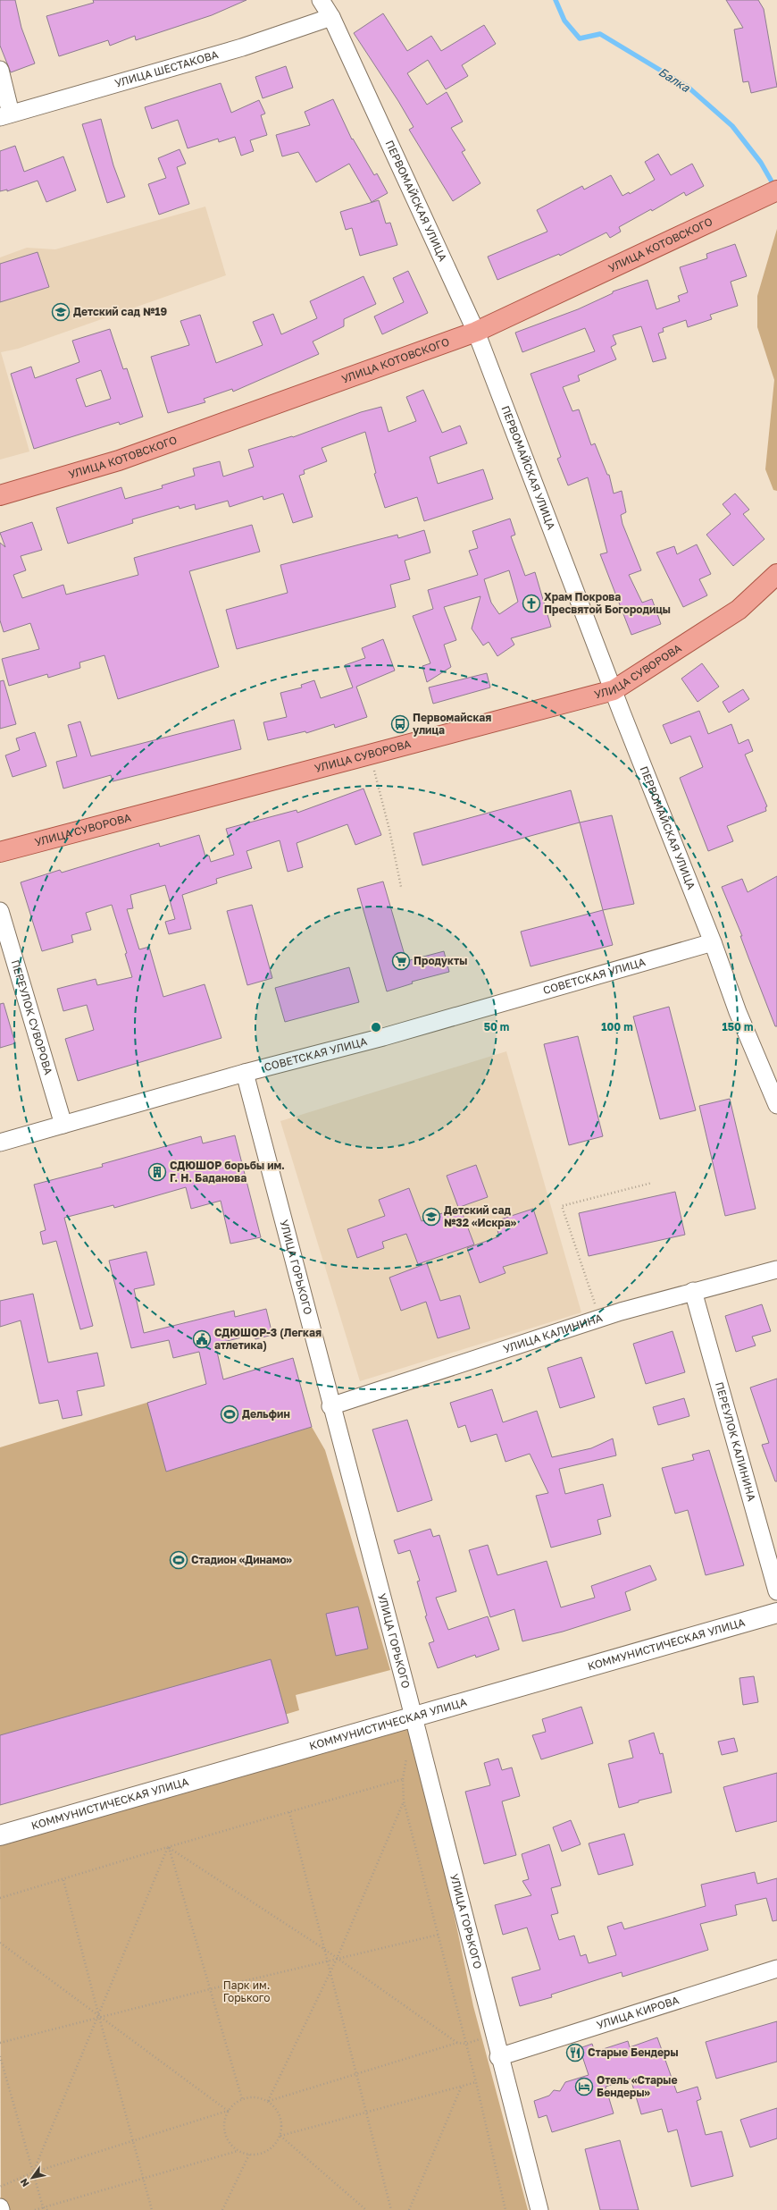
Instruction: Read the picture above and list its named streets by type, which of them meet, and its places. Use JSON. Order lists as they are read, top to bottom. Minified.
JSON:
{"streets":{"main road":["УЛИЦА КОТОВСКОГО","УЛИЦА СУВОРОВА","КОММУНИСТИЧЕСКАЯ УЛИЦА"],"street":["УЛИЦА ШЕСТАКОВА","ПЕРВОМАЙСКАЯ УЛИЦА","СОВЕТСКАЯ УЛИЦА","ПЕРЕУЛОК СУВОРОВА","УЛИЦА ГОРЬКОГО","УЛИЦА КАЛИНИНА","ПЕРЕУЛОК КАЛИНИНА","УЛИЦА КИРОВА"]},"crossings":[["УЛИЦА ШЕСТАКОВА","ПЕРВОМАЙСКАЯ УЛИЦА"],["ПЕРВОМАЙСКАЯ УЛИЦА","УЛИЦА КОТОВСКОГО"],["ПЕРВОМАЙСКАЯ УЛИЦА","УЛИЦА СУВОРОВА"],["ПЕРВОМАЙСКАЯ УЛИЦА","СОВЕТСКАЯ УЛИЦА"],["СОВЕТСКАЯ УЛИЦА","ПЕРЕУЛОК СУВОРОВА"],["СОВЕТСКАЯ УЛИЦА","УЛИЦА ГОРЬКОГО"],["УЛИЦА ГОРЬКОГО","УЛИЦА КАЛИНИНА"],["УЛИЦА ГОРЬКОГО","КОММУНИСТИЧЕСКАЯ УЛИЦА"],["УЛИЦА ГОРЬКОГО","УЛИЦА КИРОВА"],["УЛИЦА КАЛИНИНА","ПЕРЕУЛОК КАЛИНИНА"]],"water":["Балка"],"parks":["Парк им. Горького"],"places":{"school or university":["Детский сад №19","Детский сад №32 «Искра»"],"church":["Храм Покрова Пресвятой Богородицы"],"bus stop":["Первомайская улица"],"supermarket":["Продукты"],"building":["СДЮШОР борьбы им. Г. Н. Баданова"],"public building":["СДЮШОР-3 (Легкая атлетика)"],"sports":["Дельфин","Стадион «Динамо»"],"restaurant":["Старые Бендеры"],"hotel":["Отель «Старые Бендеры»"]},"north":"bottom left","rings":["50 m","100 m","150 m"]}
